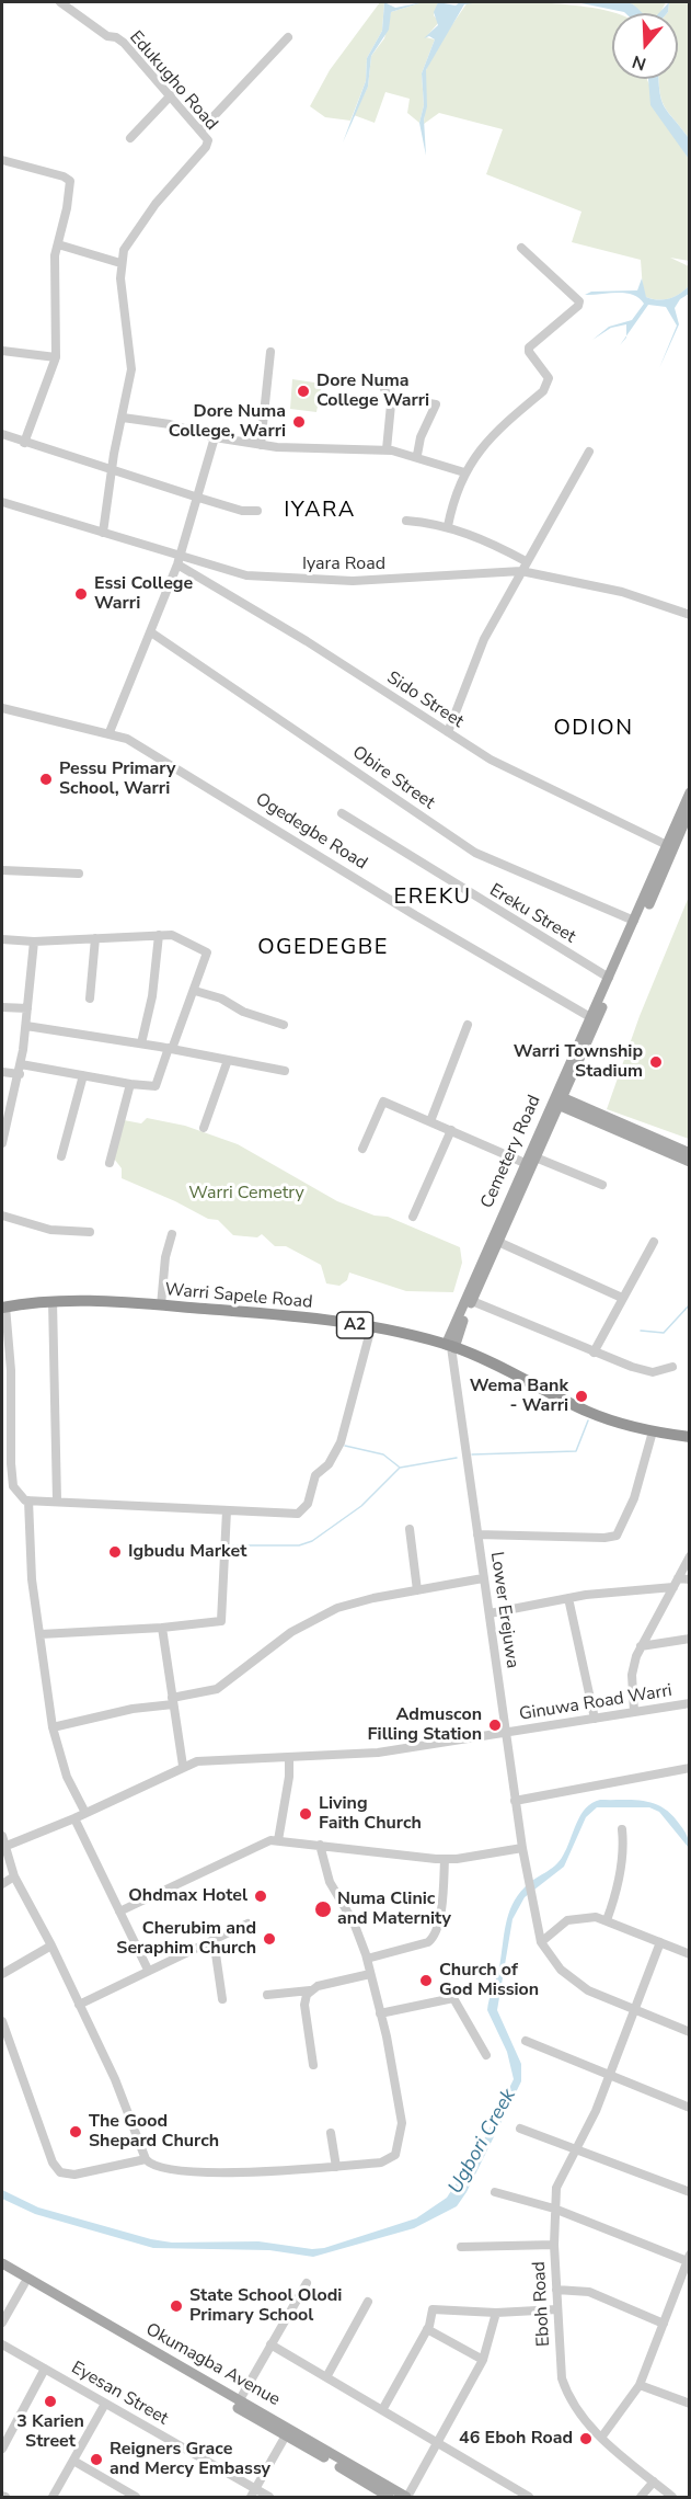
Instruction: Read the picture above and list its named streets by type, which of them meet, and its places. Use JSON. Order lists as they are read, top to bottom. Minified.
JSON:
{"streets":{"highway":["Warri Sapele Road","A2"],"main road":["Cemetery Road","Okumagba Avenue"],"street":["Edukugho Road","Iyara Road","Sido Street","Obire Street","Ogedegbe Road","Ereku Street","Lower Erejuwa","Ginuwa Road Warri","Eboh Road","Eyesan Street"]},"crossings":[["Edukugho Road","Iyara Road"],["Iyara Road","Sido Street"],["Sido Street","Cemetery Road"],["Obire Street","Cemetery Road"],["Ogedegbe Road","Cemetery Road"],["Ereku Street","Cemetery Road"],["Cemetery Road","Warri Sapele Road"],["Cemetery Road","Lower Erejuwa"],["Warri Sapele Road","Lower Erejuwa"],["Lower Erejuwa","Ginuwa Road Warri"]],"districts":["IYARA","ODION","EREKU","OGEDEGBE"],"water":["Ugbori Creek"],"parks":["Warri Cemetry"],"places":["Dore Numa College Warri","Dore Numa College, Warri","Essi College Warri","Pessu Primary School, Warri","Warri Township Stadium","Wema Bank - Warri","Igbudu Market","Admuscon Filling Station","Living Faith Church","Ohdmax Hotel","Numa Clinic and Maternity","Cherubim and Seraphim Church","Church of God Mission","The Good Shepard Church","State School Olodi Primary School","3 Karien Street","46 Eboh Road","Reigners Grace and Mercy Embassy"],"north":"bottom"}
